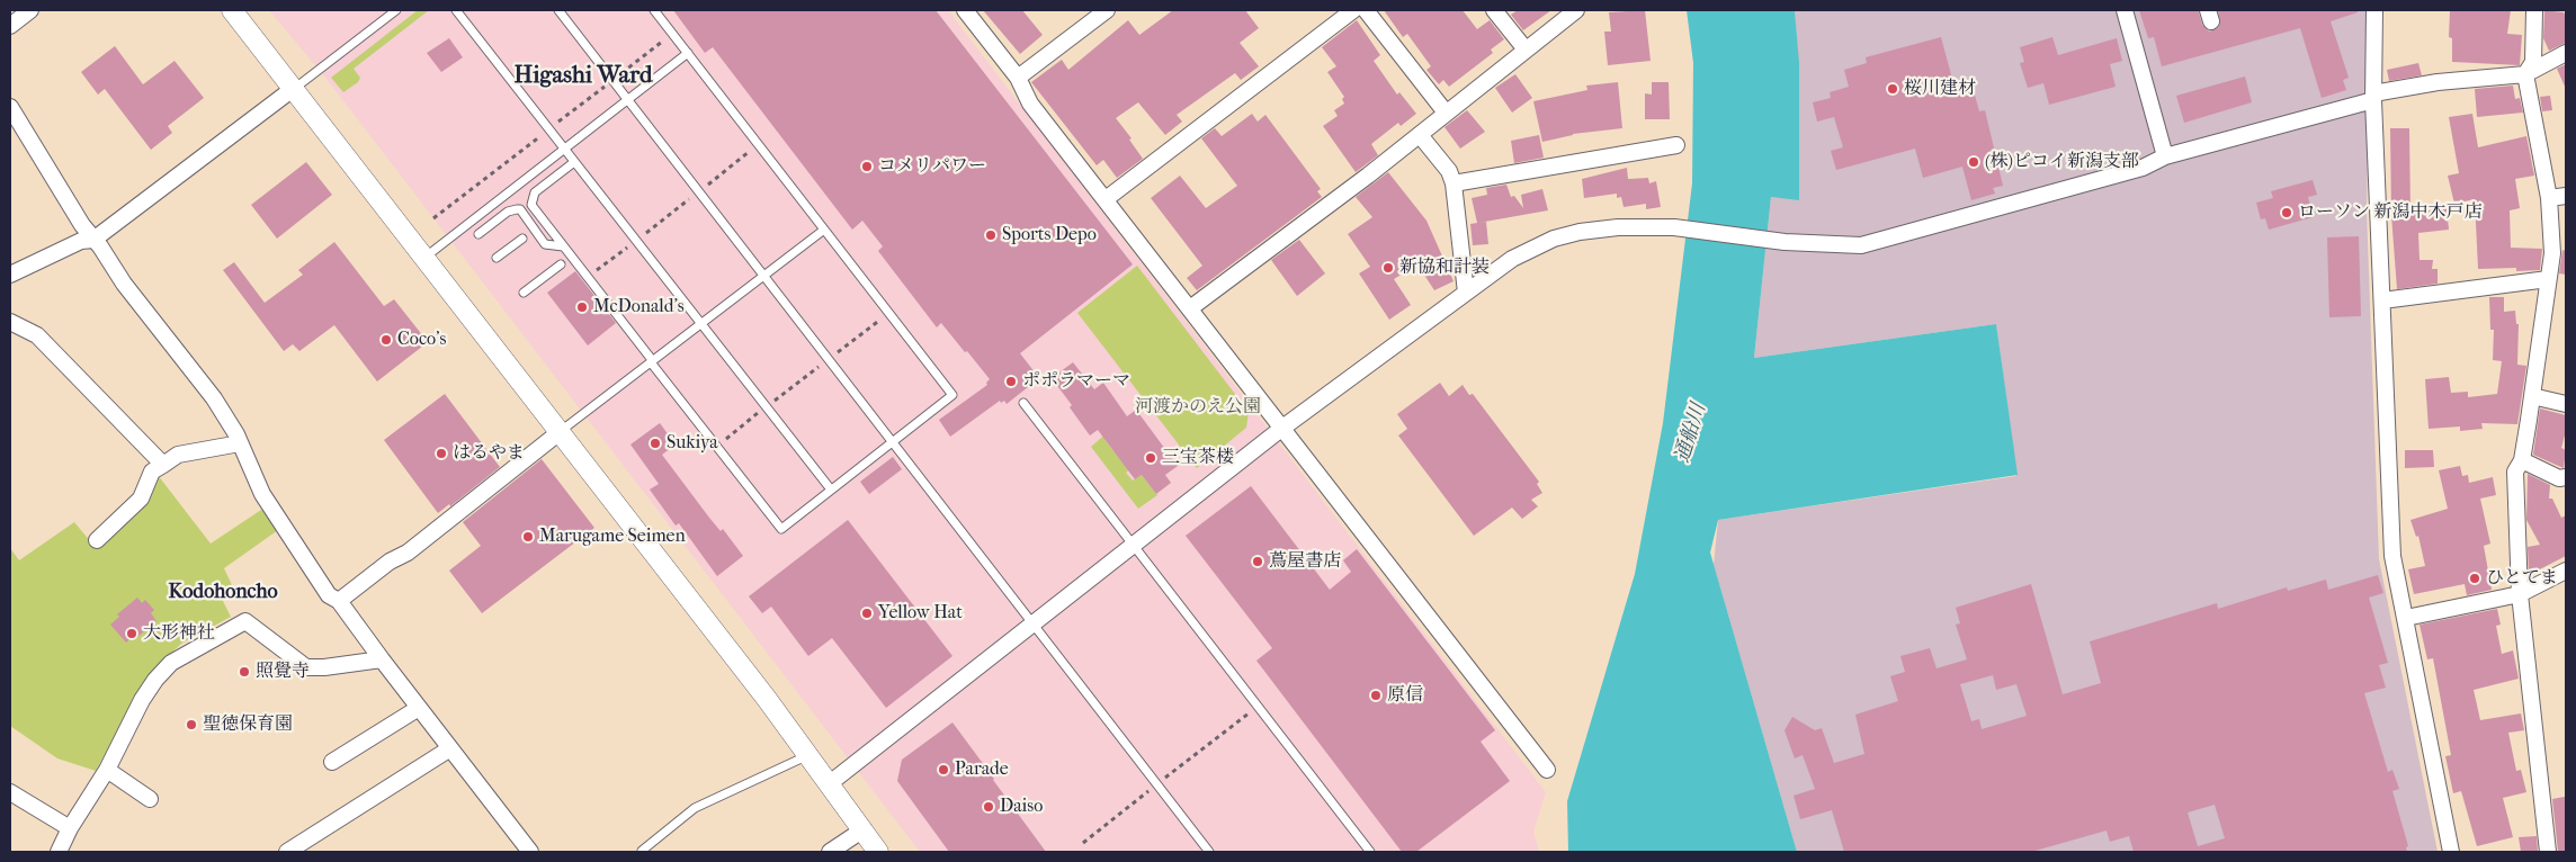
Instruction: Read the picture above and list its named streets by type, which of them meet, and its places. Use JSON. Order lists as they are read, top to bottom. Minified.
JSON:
{"districts":["Higashi Ward","Kodohoncho"],"water":["通船川"],"parks":["河渡かのえ公園"],"places":["桜川建材","(株)ピコイ新潟支部","コメリパワー","ローソン 新潟中木戸店","Sports Depo","新協和計装","McDonald's","Coco's","ポポラマーマ","Sukiya","はるやま","三宝茶楼","Marugame Seimen","蔦屋書店","ひとてま","Yellow Hat","大形神社","照覺寺","原信","聖徳保育園","Parade","Daiso"]}
